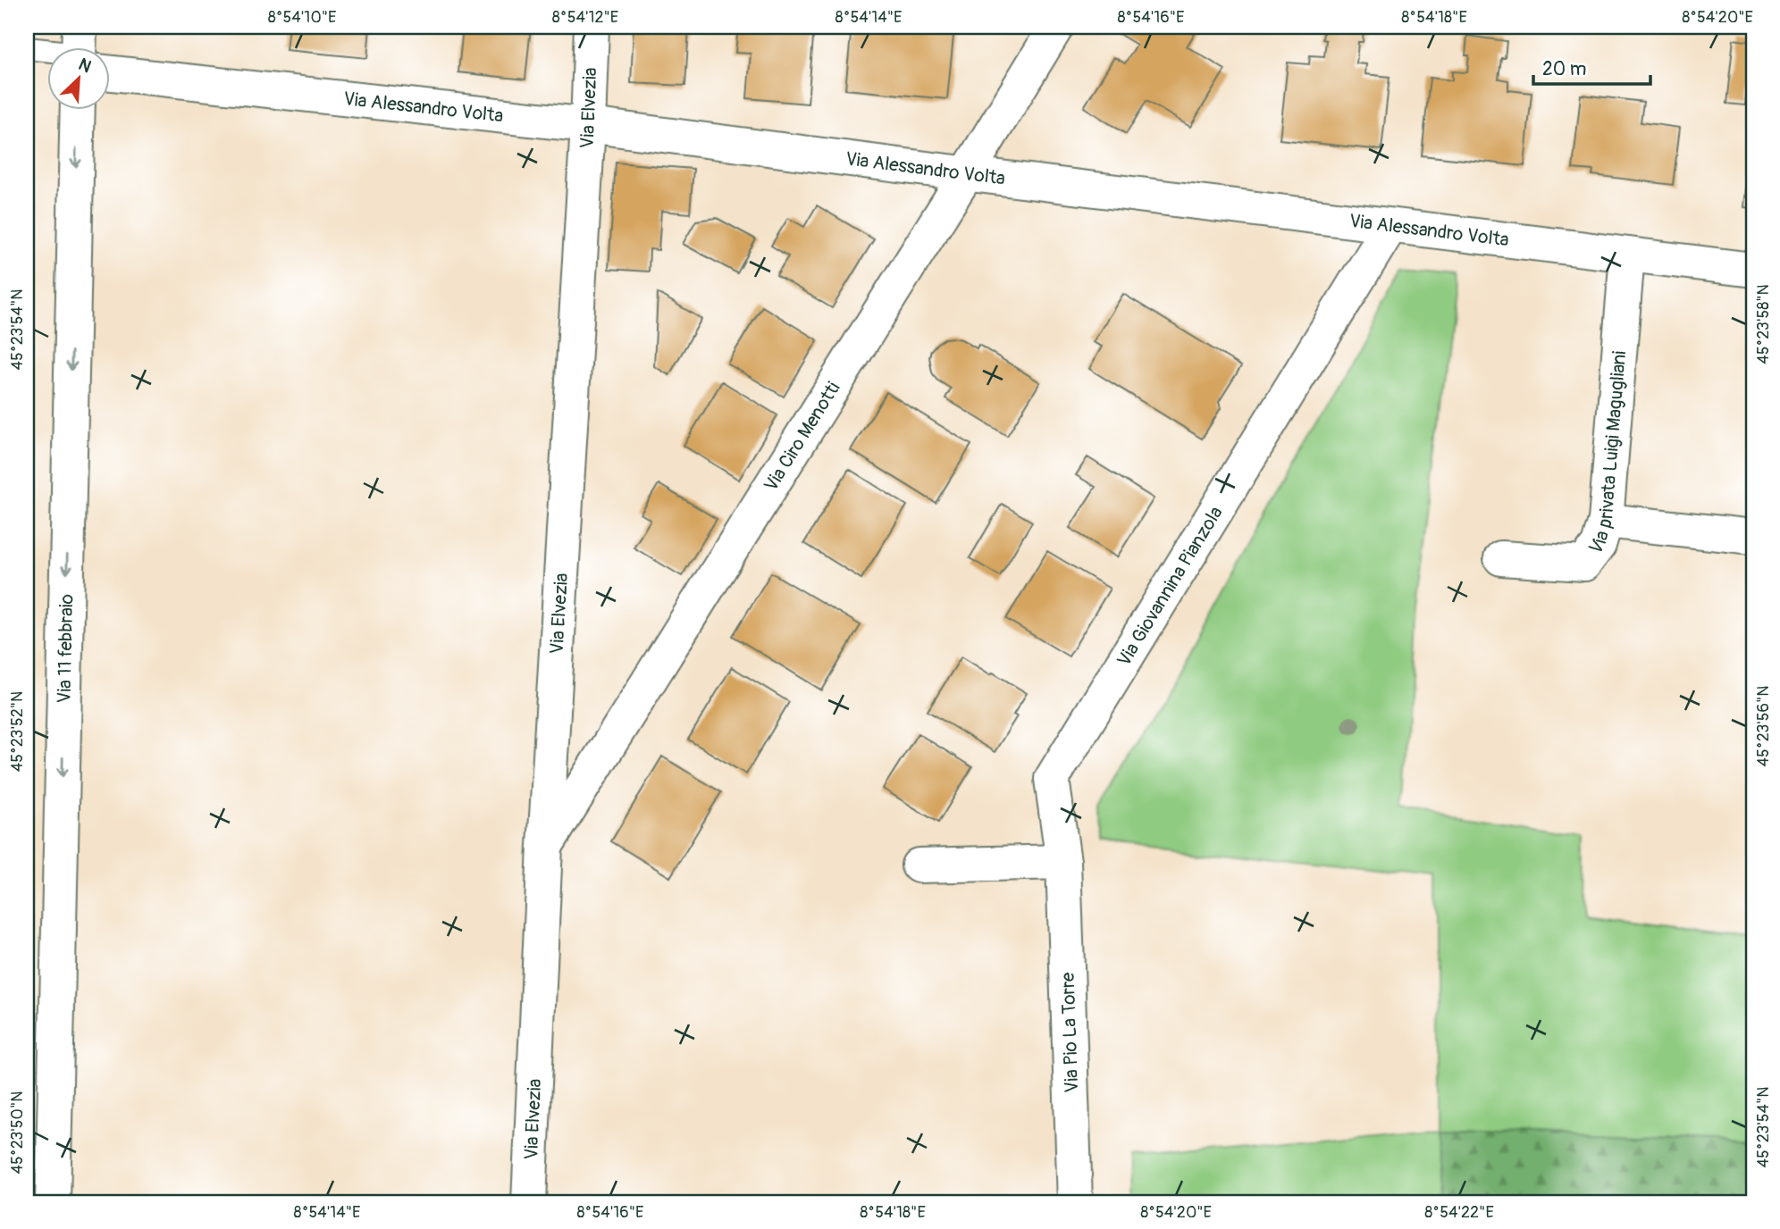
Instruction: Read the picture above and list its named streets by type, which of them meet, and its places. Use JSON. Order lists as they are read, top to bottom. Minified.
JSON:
{"streets":{"street":["Via Alessandro Volta","Via Elvezia","Via Ciro Menotti","Via privata Luigi Magugliani","Via Giovannina Pianzola","Via 11 febbraio","Via Pio La Torre"]},"crossings":[["Via Alessandro Volta","Via Elvezia"],["Via Alessandro Volta","Via Ciro Menotti"],["Via Alessandro Volta","Via privata Luigi Magugliani"],["Via Alessandro Volta","Via Giovannina Pianzola"],["Via Elvezia","Via Ciro Menotti"],["Via Giovannina Pianzola","Via Pio La Torre"]],"one_way":["Via 11 febbraio"],"scale_bar":"20 m","north":"top right","coordinates":["8°54'10\"E","8°54'12\"E","8°54'14\"E","8°54'16\"E","8°54'18\"E","8°54'20\"E","45°23'58\"N","45°23'54\"N","45°23'56\"N","45°23'52\"N","45°23'50\"N","8°54'22\"E"]}
